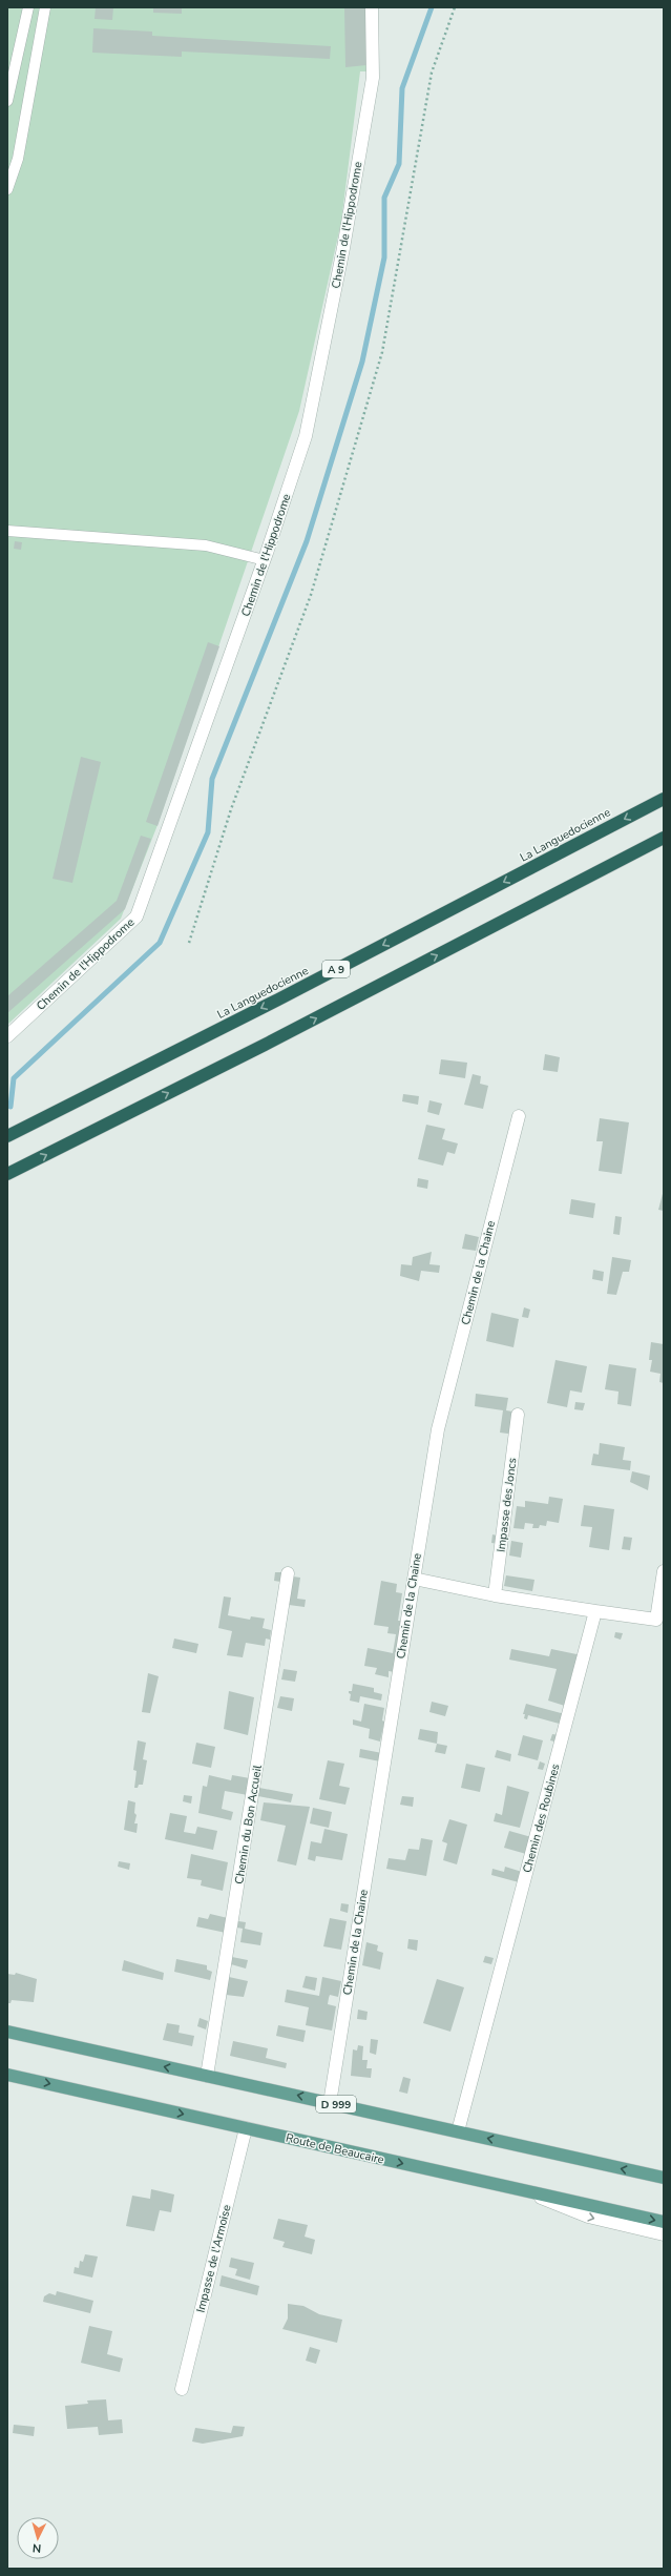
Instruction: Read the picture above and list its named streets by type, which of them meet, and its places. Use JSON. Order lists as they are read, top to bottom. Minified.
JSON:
{"streets":{"highway":["La Languedocienne","A 9"],"main road":["D 999","Route de Beaucaire"],"street":["Chemin de l'Hippodrome","Chemin de la Chaine","Impasse des Joncs","Chemin des Roubines","Chemin du Bon Accueil","Impasse de l'Armoise"]},"crossings":[["Chemin de la Chaine","D 999"],["Chemin des Roubines","D 999"],["Chemin du Bon Accueil","D 999"],["Route de Beaucaire","Impasse de l'Armoise"]],"north":"bottom"}
